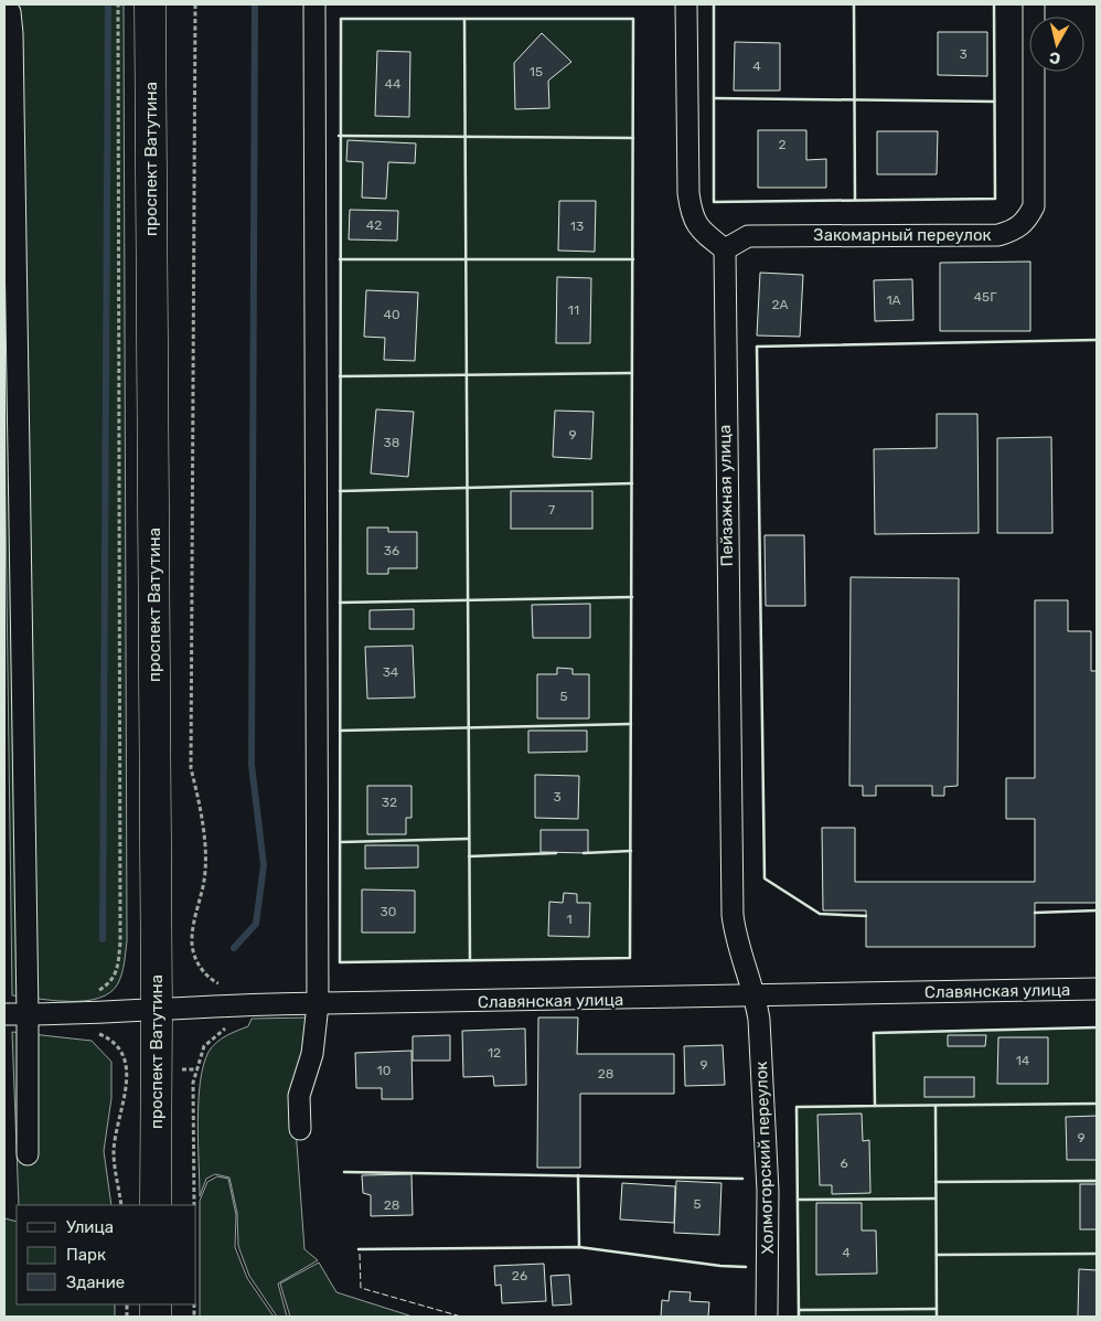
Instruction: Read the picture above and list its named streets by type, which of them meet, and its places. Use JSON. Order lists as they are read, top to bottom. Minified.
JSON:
{"streets":{"main road":["проспект Ватутина"],"street":["Закомарный переулок","Пейзажная улица","Славянская улица","Холмогорский переулок"]},"crossings":[["проспект Ватутина","Славянская улица"],["Закомарный переулок","Пейзажная улица"],["Пейзажная улица","Славянская улица"],["Пейзажная улица","Холмогорский переулок"],["Славянская улица","Холмогорский переулок"]],"house_numbers":["3","4","15","44","2","42","13","45Г","1А","2А","11","40","9","38","7","36","34","5","3","32","30","1","12","14","9","10","28","9","6","5","28","4","26"],"legend":["Улица","Парк","Здание"],"north":"bottom"}
